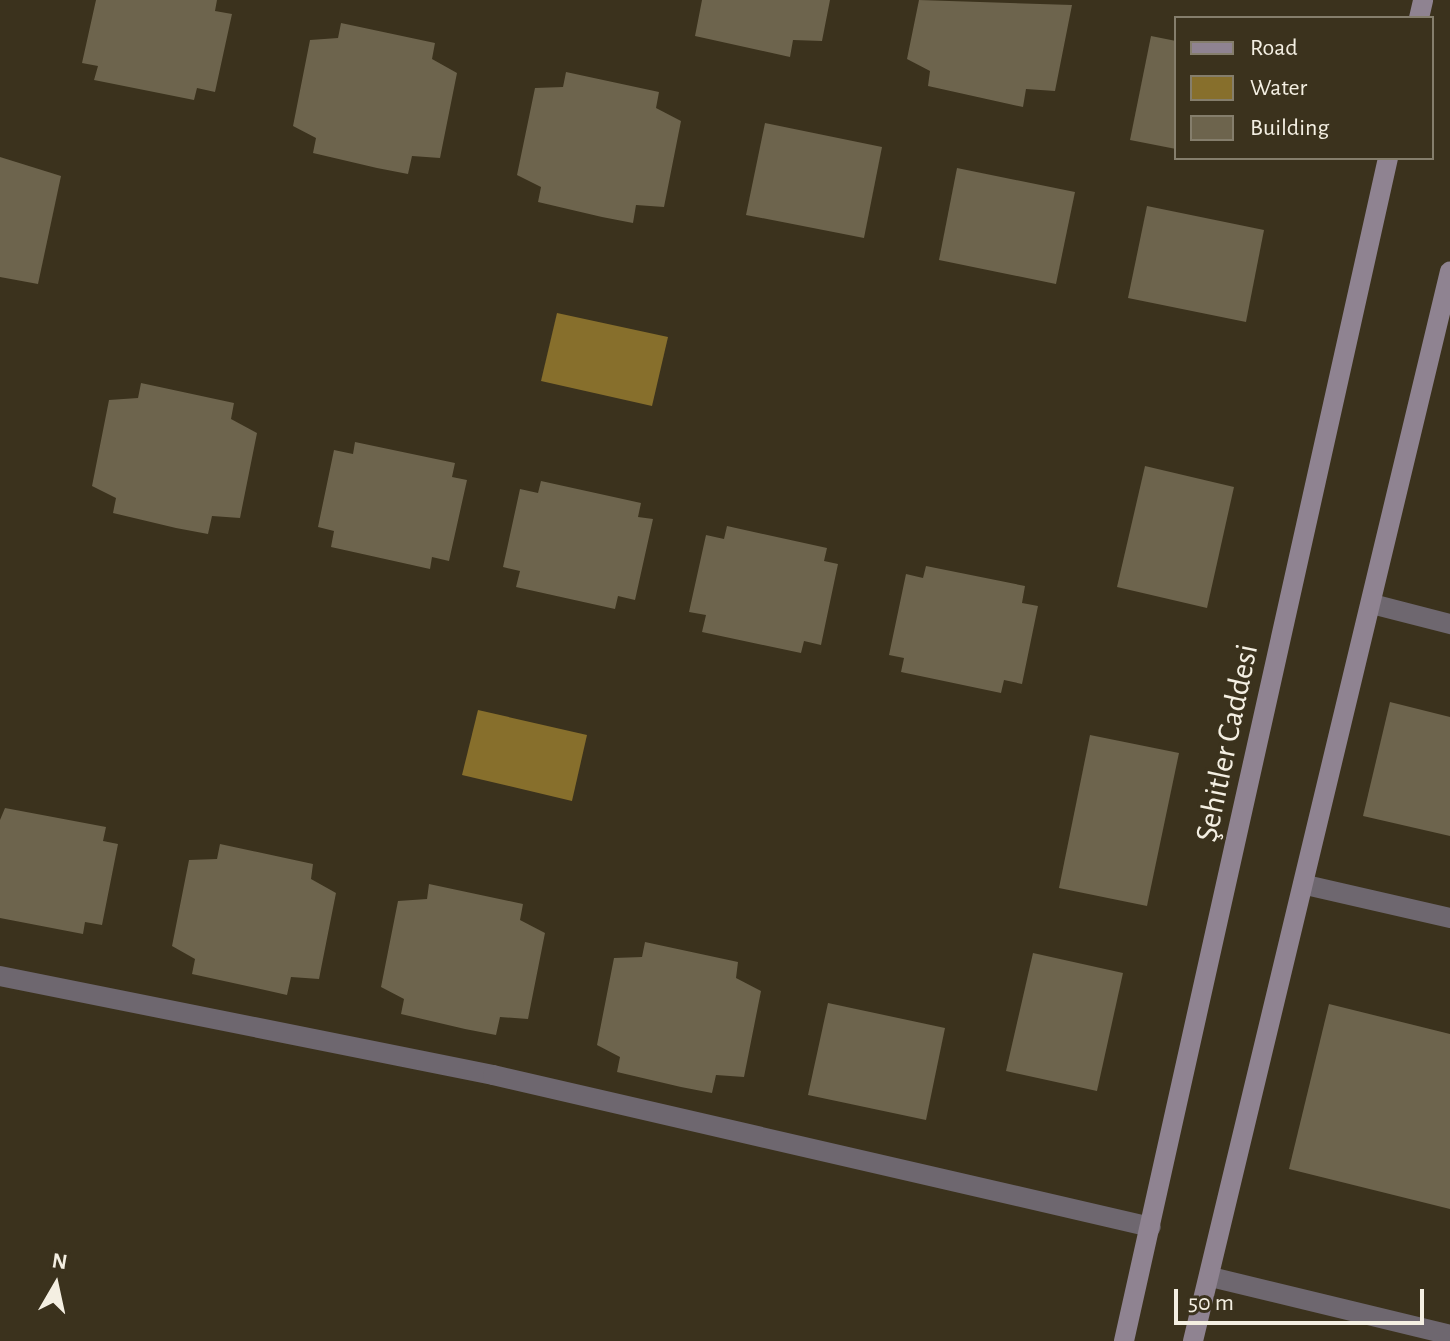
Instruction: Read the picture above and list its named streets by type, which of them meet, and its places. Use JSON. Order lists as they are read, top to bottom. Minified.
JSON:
{"streets":{"street":["Şehitler Caddesi"]},"legend":["Road","Water","Building"],"scale_bar":"50 m","north":"top"}
